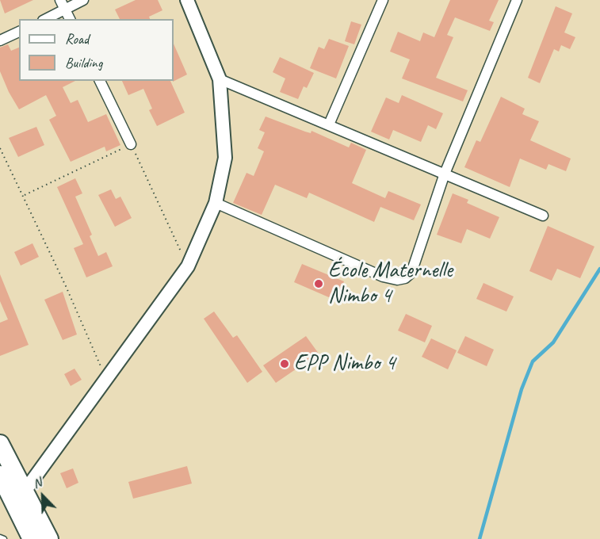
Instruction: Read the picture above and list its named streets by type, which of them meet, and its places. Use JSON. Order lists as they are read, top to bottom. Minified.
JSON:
{"places":["École Maternelle Nimbo 4","EPP Nimbo 4"],"legend":["Road","Building"],"north":"top left"}
